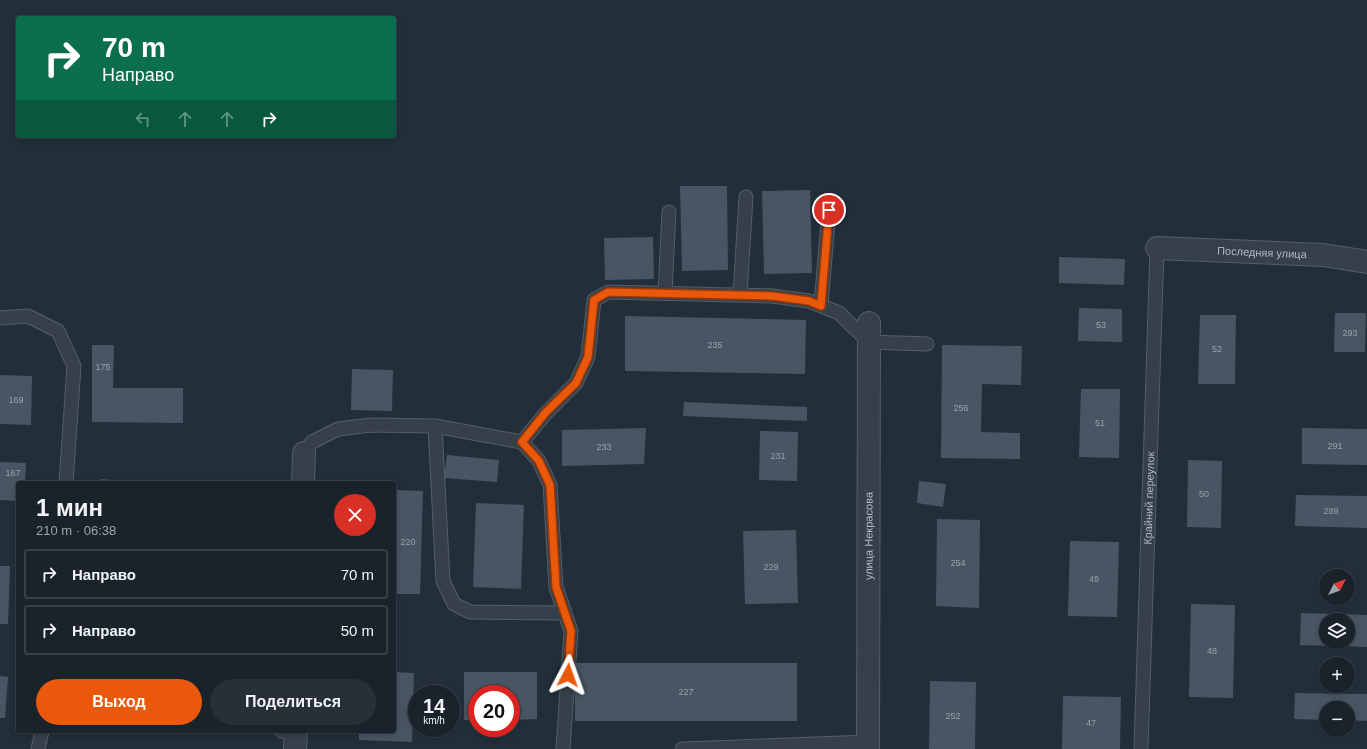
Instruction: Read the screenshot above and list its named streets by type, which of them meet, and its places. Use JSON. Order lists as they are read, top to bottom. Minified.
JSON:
{"streets":{"street":["Последняя улица","улица Некрасова"],"lane":["Крайний переулок"]},"crossings":[["Последняя улица","Крайний переулок"]],"house_numbers":["53","293","235","52","175","169","256","51","291","233","231","167","50","289","220","254","229","49","48","227","252","47"],"north":"top right","page":{"turn":["70 m","Направо"],"heading":["1 мин","210 m · 06:38"],"list":[{"name":"Направо","value":"70 m"},{"name":"Направо","value":"50 m"}],"map_buttons":["+","−"],"buttons":["Выход","Поделиться"],"speed":"14 km/h","limit":"20"}}
